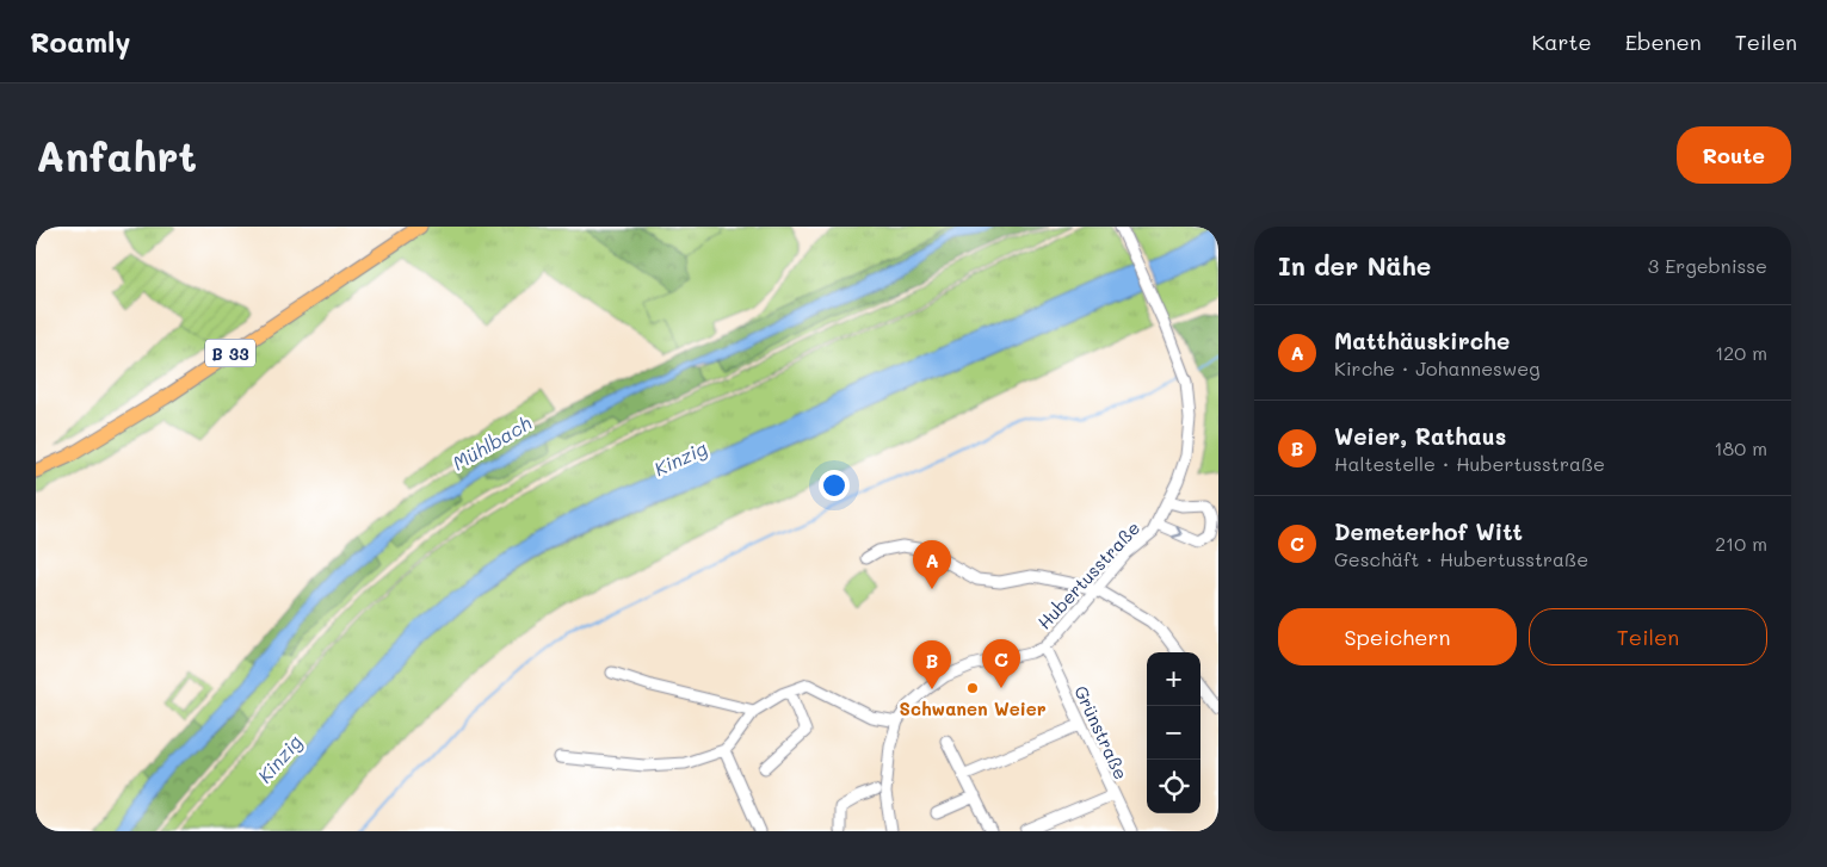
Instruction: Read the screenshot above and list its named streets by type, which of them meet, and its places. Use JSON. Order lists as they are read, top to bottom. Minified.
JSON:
{"streets":{"main road":["B 33"],"street":["Hubertusstraße","Grünstraße"]},"crossings":[["Hubertusstraße","Grünstraße"]],"water":["Mühlbach","Kinzig"],"places":["Schwanen Weier"],"page":{"header":"Roamly","nav":["Karte","Ebenen","Teilen"],"buttons":["Route",["Speichern","Teilen"]],"title":"Anfahrt","heading":["In der Nähe","3 Ergebnisse"],"list":[{"mark":"A","name":"Matthäuskirche","note":"Kirche · Johannesweg","value":"120 m"},{"mark":"B","name":"Weier, Rathaus","note":"Haltestelle · Hubertusstraße","value":"180 m"},{"mark":"C","name":"Demeterhof Witt","note":"Geschäft · Hubertusstraße","value":"210 m"}],"pins":["A","C","B"],"map_buttons":["+","−"]}}
